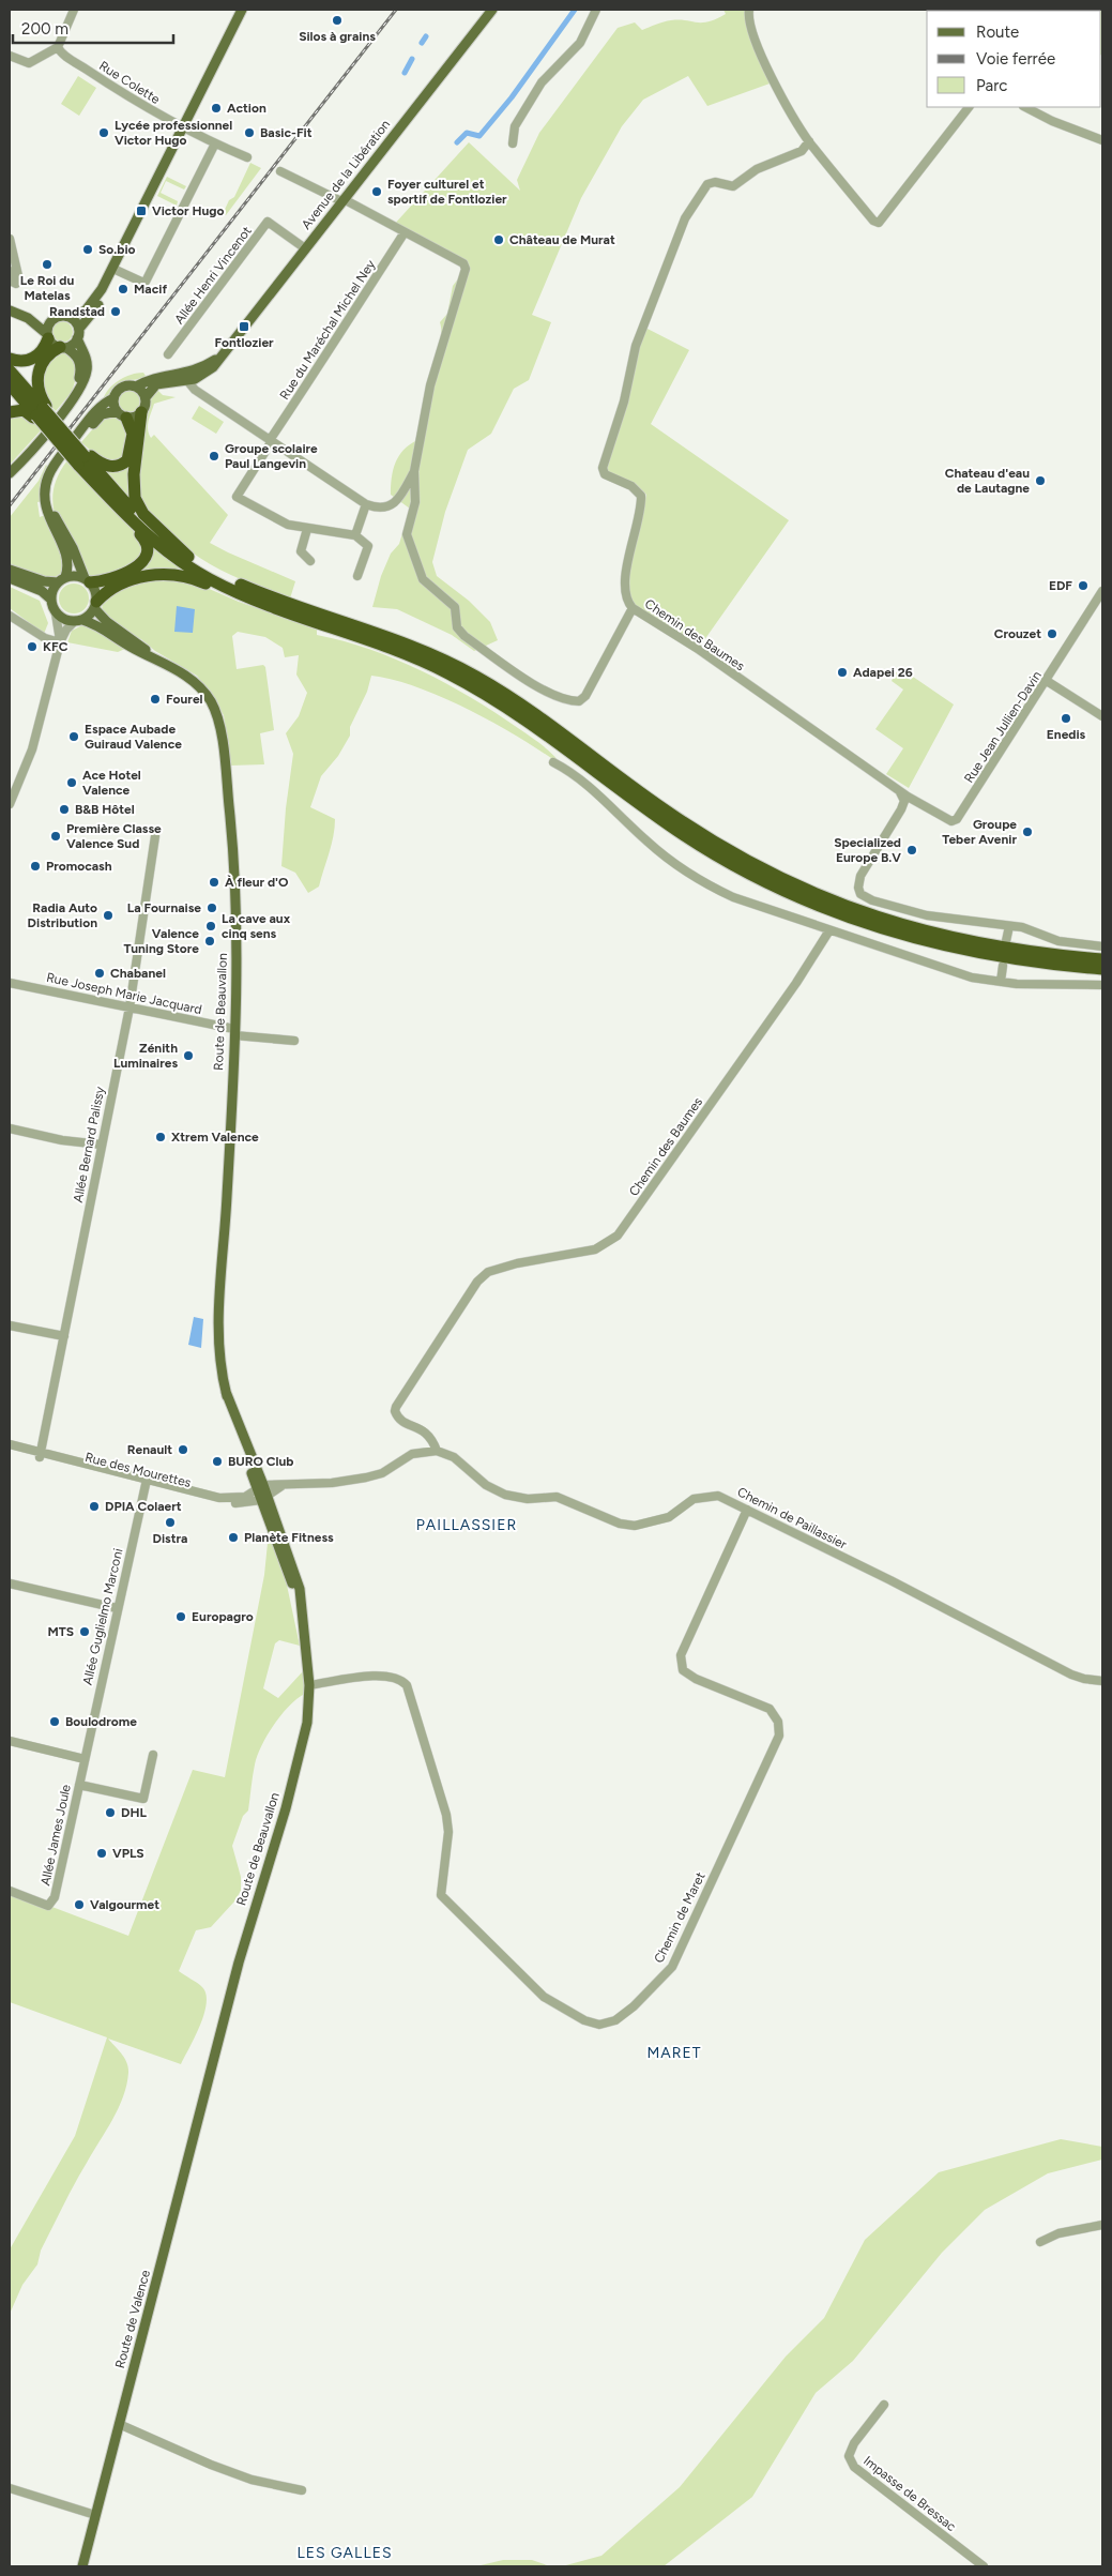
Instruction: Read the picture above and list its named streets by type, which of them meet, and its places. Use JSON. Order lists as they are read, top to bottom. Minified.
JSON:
{"streets":{"main road":["Avenue de la Libération","Route de Beauvallon","Route de Valence"],"street":["Rue Colette","Allée Henri Vincenot","Rue du Maréchal Michel Ney","Chemin des Baumes","Rue Jean Jullien-Davin","Rue Joseph Marie Jacquard","Allée Bernard Palissy","Rue des Mourettes","Chemin de Paillassier","Allée Guglielmo Marconi","Allée James Joule","Chemin de Maret","Impasse de Bressac"]},"crossings":[["Avenue de la Libération","Allée Henri Vincenot"],["Chemin des Baumes","Rue Jean Jullien-Davin"],["Chemin des Baumes","Chemin de Paillassier"],["Rue Joseph Marie Jacquard","Route de Beauvallon"],["Rue Joseph Marie Jacquard","Allée Bernard Palissy"],["Route de Beauvallon","Rue des Mourettes"],["Route de Beauvallon","Chemin de Maret"],["Route de Beauvallon","Route de Valence"],["Allée Bernard Palissy","Rue des Mourettes"],["Rue des Mourettes","Allée Guglielmo Marconi"],["Chemin de Paillassier","Chemin de Maret"],["Allée Guglielmo Marconi","Allée James Joule"]],"districts":["PAILLASSIER","MARET","LES GALLES"],"places":{"other":["Silos à grains","Action","Lycée professionnel Victor Hugo","Basic-Fit","Foyer culturel et sportif de Fontlozier","Château de Murat","So.bio","Le Roi du Matelas","Macif","Randstad","Groupe scolaire Paul Langevin","Chateau d'eau de Lautagne","EDF","Crouzet","KFC","Adapei 26","Fourel","Enedis","Espace Aubade Guiraud Valence","Ace Hotel Valence","B&B Hôtel","Groupe Teber Avenir","Première Classe Valence Sud","Specialized Europe B.V","Promocash","À fleur d'O","La Fournaise","Radia Auto Distribution","La cave aux cinq sens","Valence Tuning Store","Chabanel","Zénith Luminaires","Xtrem Valence","Renault","BURO Club","DPIA Colaert","Distra","Planète Fitness","Europagro","MTS","Boulodrome","DHL","VPLS","Valgourmet"],"transit":["Victor Hugo","Fontlozier"]},"legend":["Route","Voie ferrée","Parc"],"scale_bar":"200 m"}
